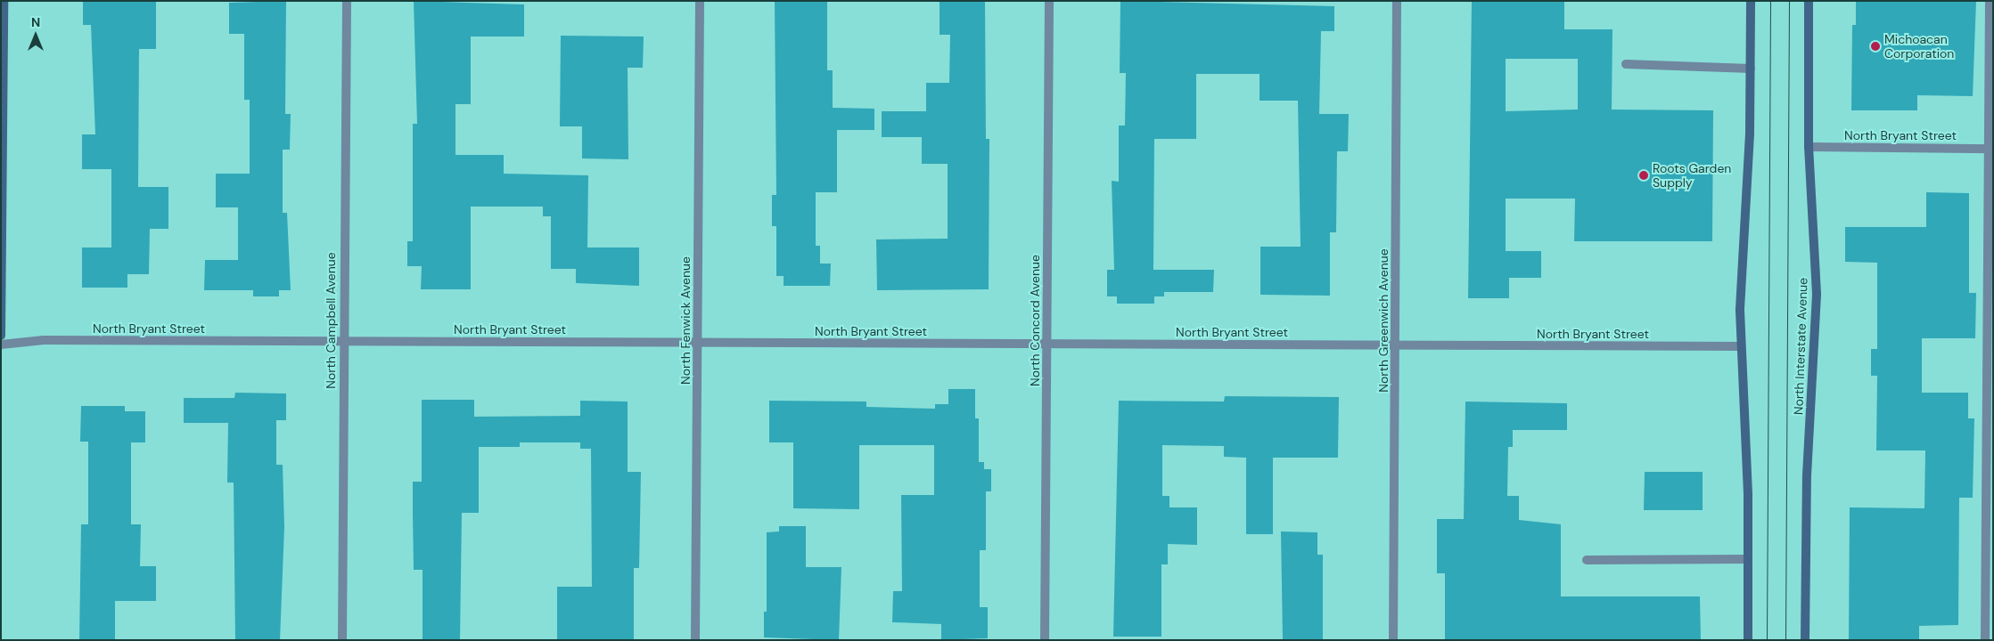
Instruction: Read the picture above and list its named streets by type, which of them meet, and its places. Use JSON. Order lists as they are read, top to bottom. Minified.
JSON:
{"streets":{"street":["North Bryant Street","North Campbell Avenue","North Fenwick Avenue","North Concord Avenue","North Greenwich Avenue","North Interstate Avenue"]},"crossings":[["North Bryant Street","North Campbell Avenue"],["North Bryant Street","North Fenwick Avenue"],["North Bryant Street","North Concord Avenue"],["North Bryant Street","North Greenwich Avenue"],["North Bryant Street","North Interstate Avenue"]],"places":["Michoacan Corporation","Roots Garden Supply"],"north":"top"}
